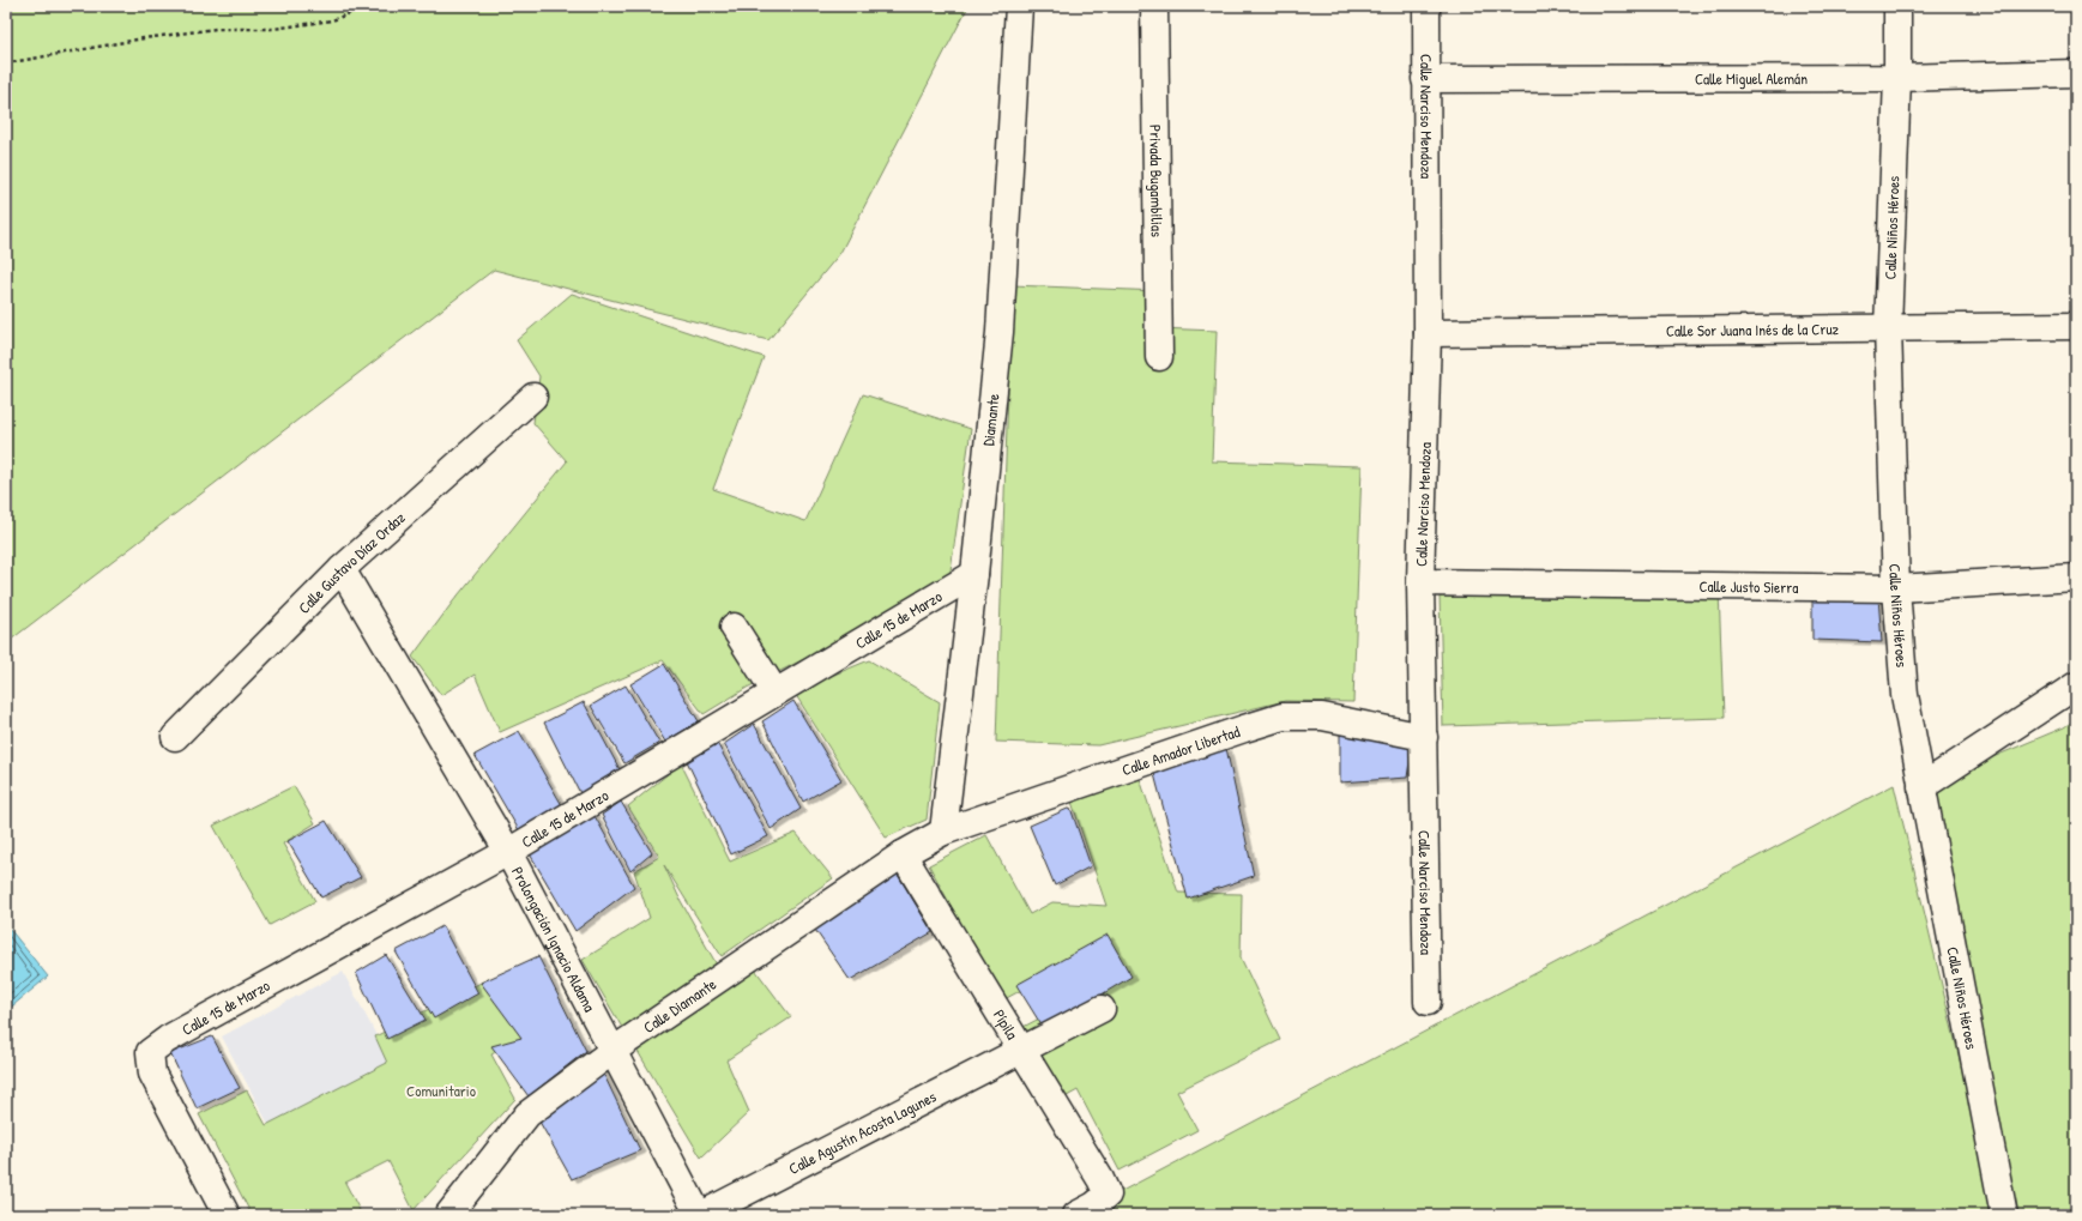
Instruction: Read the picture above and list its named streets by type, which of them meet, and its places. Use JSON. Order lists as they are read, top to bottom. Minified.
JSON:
{"streets":{"street":["Calle Miguel Alemán","Calle Narciso Mendoza","Privada Bugambilias","Calle Niños Héroes","Calle Sor Juana Inés de la Cruz","Diamante","Calle Gustavo Díaz Ordaz","Calle Justo Sierra","Calle 15 de Marzo","Calle Amador Libertad","Prolongación Ignacio Aldama","Calle Diamante","Pípila","Calle Agustín Acosta Lagunes"]},"crossings":[["Calle Miguel Alemán","Calle Narciso Mendoza"],["Calle Miguel Alemán","Calle Niños Héroes"],["Calle Narciso Mendoza","Calle Sor Juana Inés de la Cruz"],["Calle Narciso Mendoza","Calle Justo Sierra"],["Calle Narciso Mendoza","Calle Amador Libertad"],["Calle Niños Héroes","Calle Sor Juana Inés de la Cruz"],["Calle Niños Héroes","Calle Justo Sierra"],["Diamante","Calle 15 de Marzo"],["Diamante","Calle Amador Libertad"],["Diamante","Calle Diamante"],["Calle Gustavo Díaz Ordaz","Prolongación Ignacio Aldama"],["Calle 15 de Marzo","Prolongación Ignacio Aldama"],["Calle Amador Libertad","Calle Diamante"],["Prolongación Ignacio Aldama","Calle Diamante"],["Prolongación Ignacio Aldama","Calle Agustín Acosta Lagunes"],["Calle Diamante","Pípila"],["Pípila","Calle Agustín Acosta Lagunes"]],"parks":["Comunitario"]}
